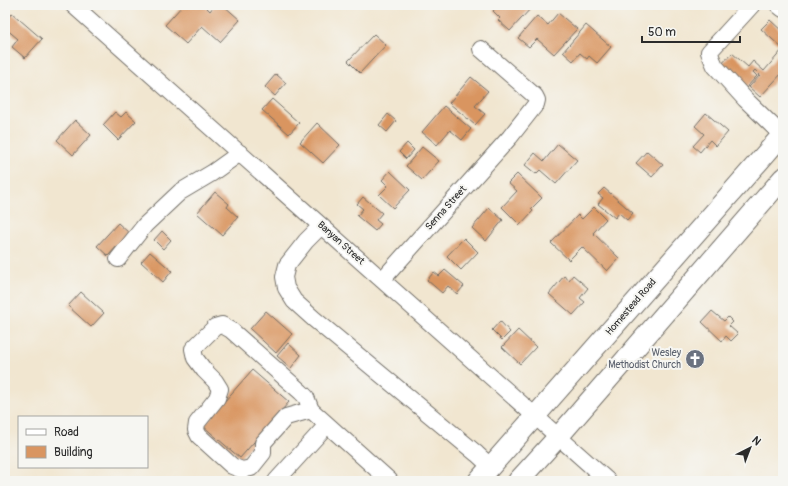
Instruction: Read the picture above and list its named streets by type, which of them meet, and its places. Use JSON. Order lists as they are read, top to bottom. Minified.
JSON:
{"streets":{"main road":["Homestead Road"],"street":["Senna Street","Banyan Street"]},"crossings":[["Senna Street","Banyan Street"],["Banyan Street","Homestead Road"]],"places":{"church":["Wesley Methodist Church"]},"legend":["Road","Building"],"scale_bar":"50 m","north":"top right"}
